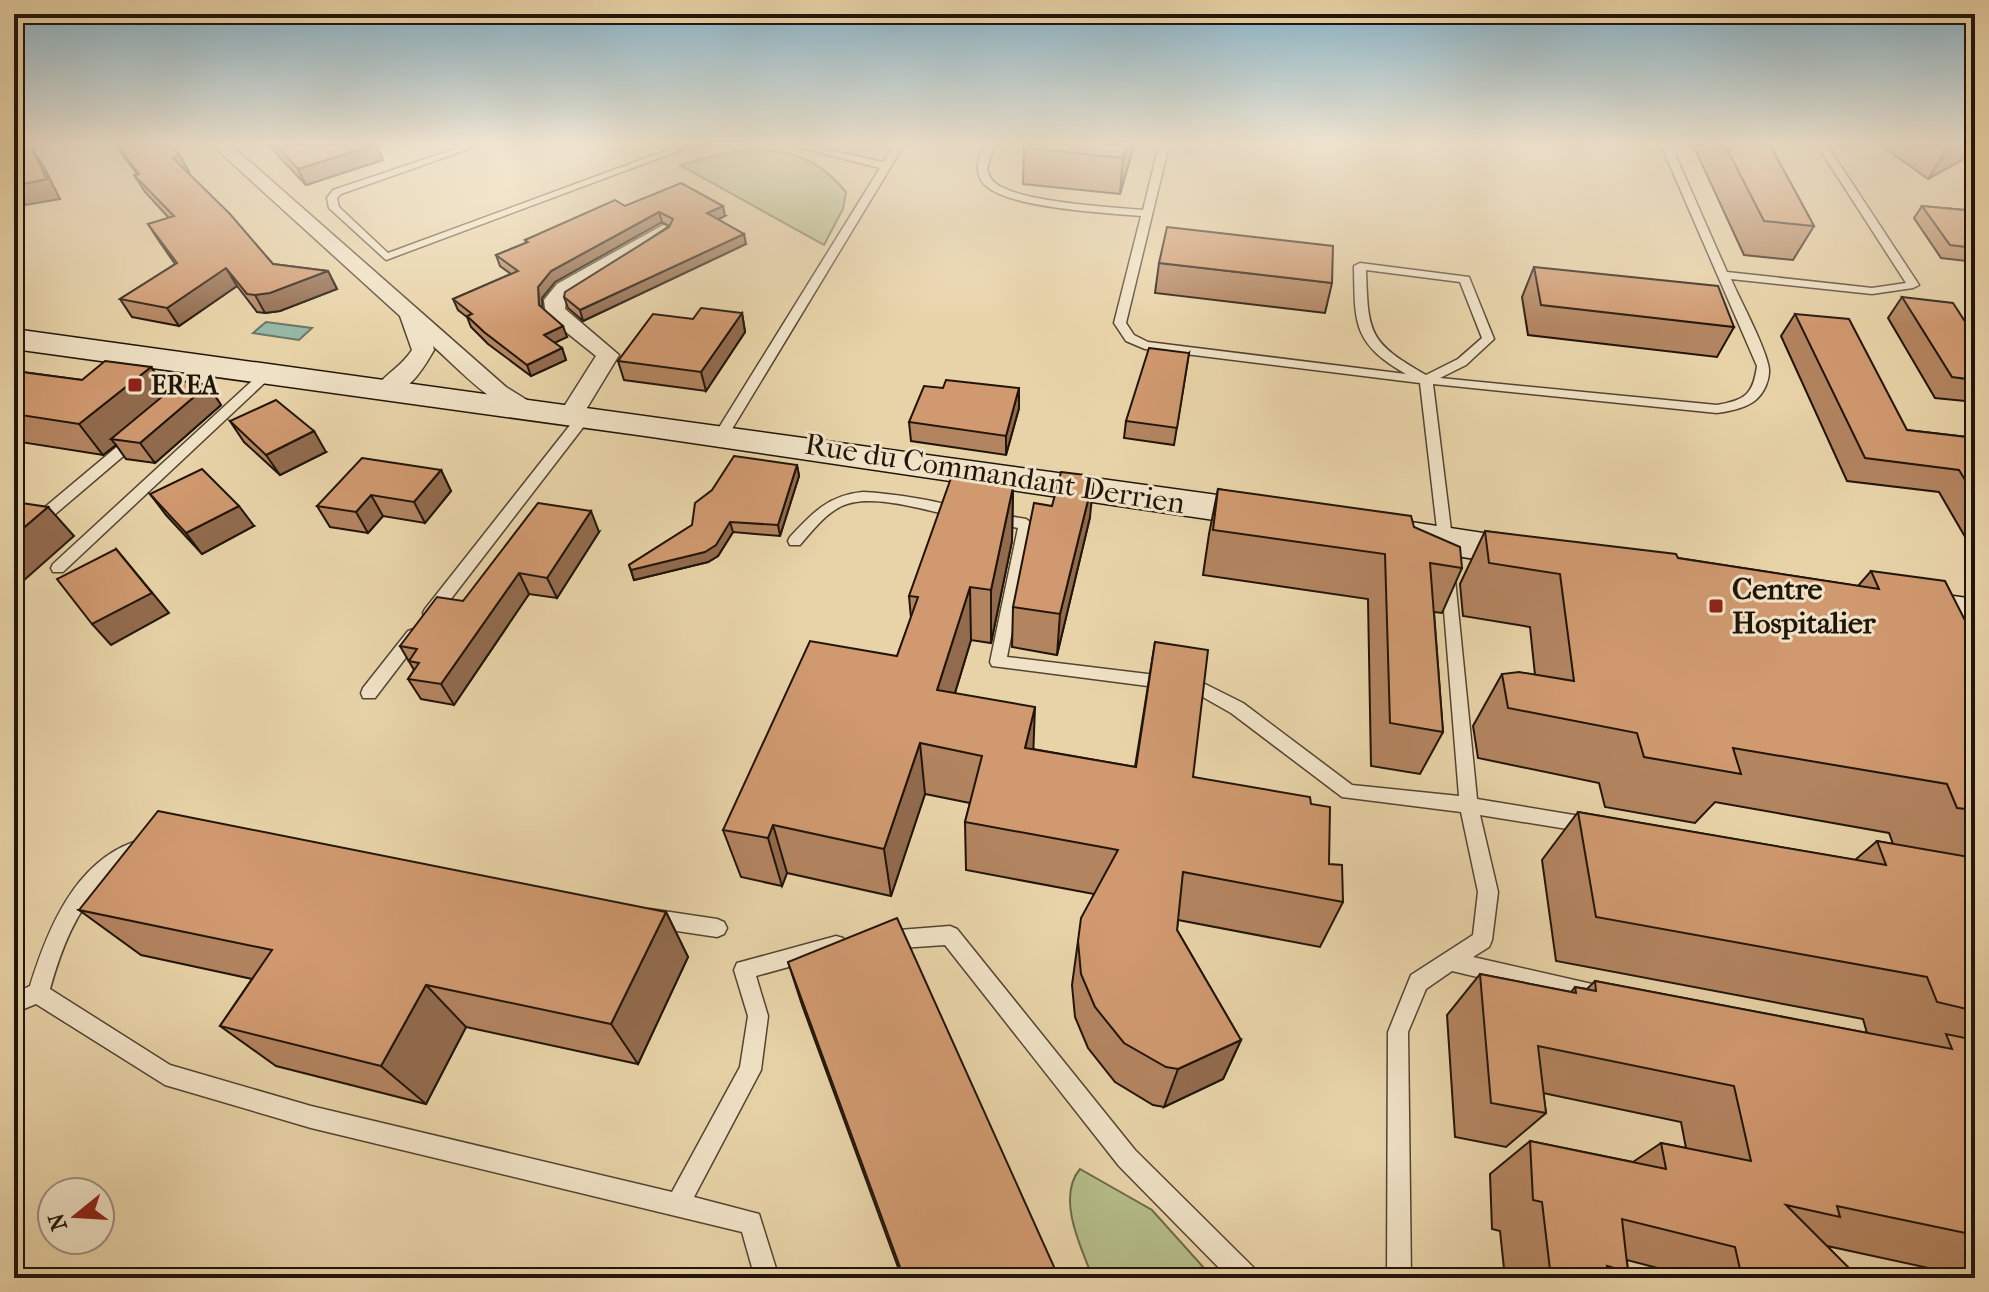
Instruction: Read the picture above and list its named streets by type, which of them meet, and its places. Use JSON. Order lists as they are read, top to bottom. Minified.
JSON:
{"streets":{"main road":["Rue du Commandant Derrien"]},"places":{"transit":["EREA","Centre Hospitalier"]},"north":"left"}
